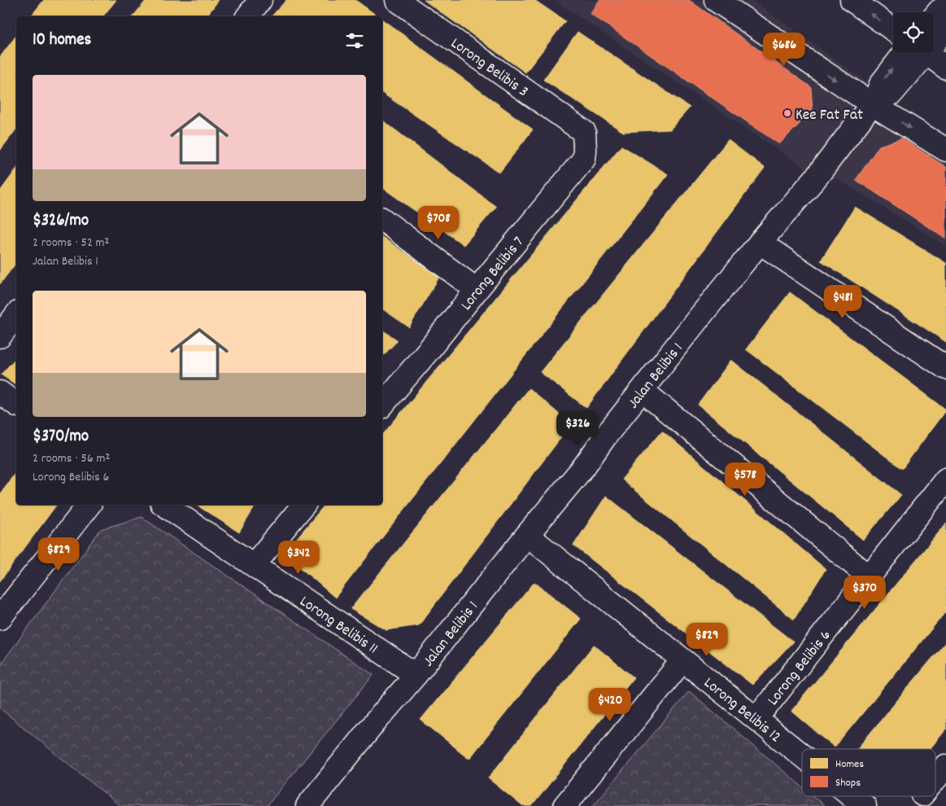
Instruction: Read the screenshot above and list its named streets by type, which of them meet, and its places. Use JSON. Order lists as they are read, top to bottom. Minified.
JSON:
{"streets":{"main road":["Lorong Belibis 3","Lorong Belibis 7","Jalan Belibis 1","Lorong Belibis 11","Lorong Belibis 6","Lorong Belibis 12"]},"crossings":[["Lorong Belibis 3","Lorong Belibis 7"],["Jalan Belibis 1","Lorong Belibis 11"],["Jalan Belibis 1","Lorong Belibis 12"],["Lorong Belibis 6","Lorong Belibis 12"]],"places":["Kee Fat Fat"],"legend":["Homes","Shops"],"page":{"heading":"10 homes","price":["$686","$708","$481","$326","$578","$829","$342","$370","$829","$420"],"list":[{"name":"$326/mo","note":"2 rooms · 52 m² · Jalan Belibis 1"},{"name":"$370/mo","note":"2 rooms · 56 m² · Lorong Belibis 6"}]}}
